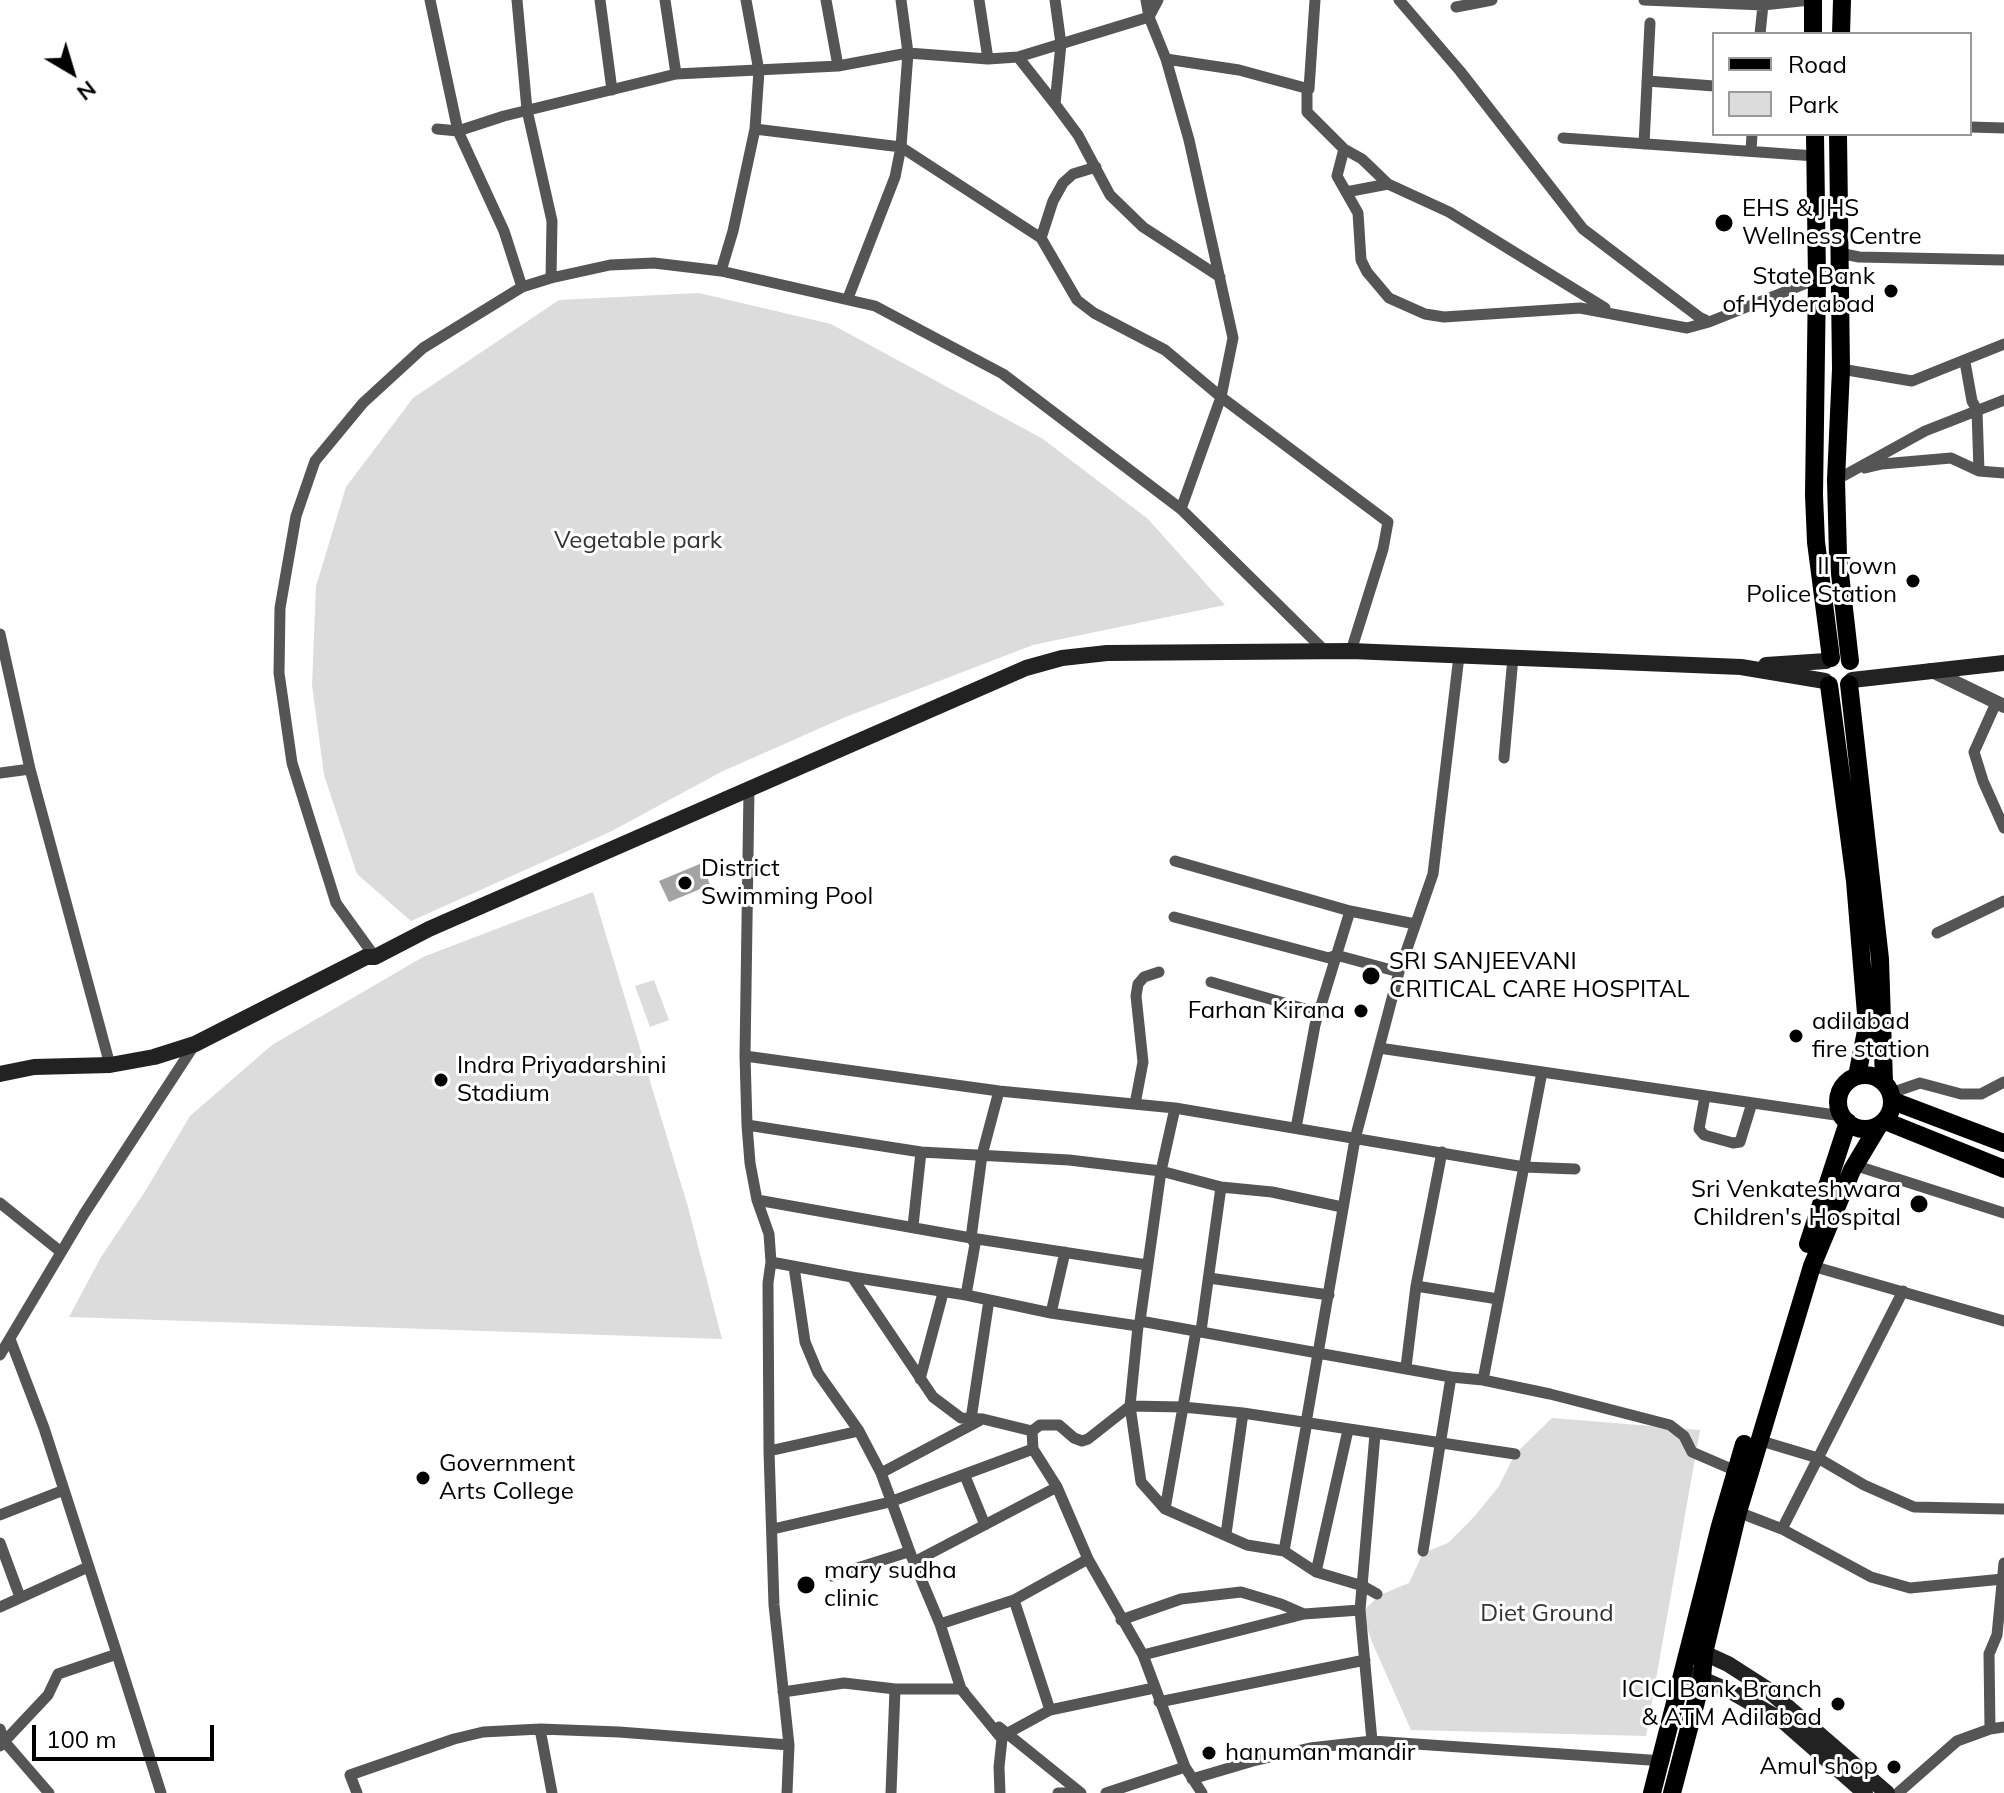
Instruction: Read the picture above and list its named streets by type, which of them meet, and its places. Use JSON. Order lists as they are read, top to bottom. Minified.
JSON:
{"parks":["Vegetable park","Diet Ground"],"places":["EHS & JHS Wellness Centre","State Bank of Hyderabad","II Town Police Station","District Swimming Pool","SRI SANJEEVANI CRITICAL CARE HOSPITAL","Farhan Kirana","adilabad fire station","Indra Priyadarshini Stadium","Sri Venkateshwara Children's Hospital","Government Arts College","mary sudha clinic","ICICI Bank Branch & ATM Adilabad","hanuman mandir","Amul shop"],"legend":["Road","Park"],"scale_bar":"100 m","north":"bottom right"}
